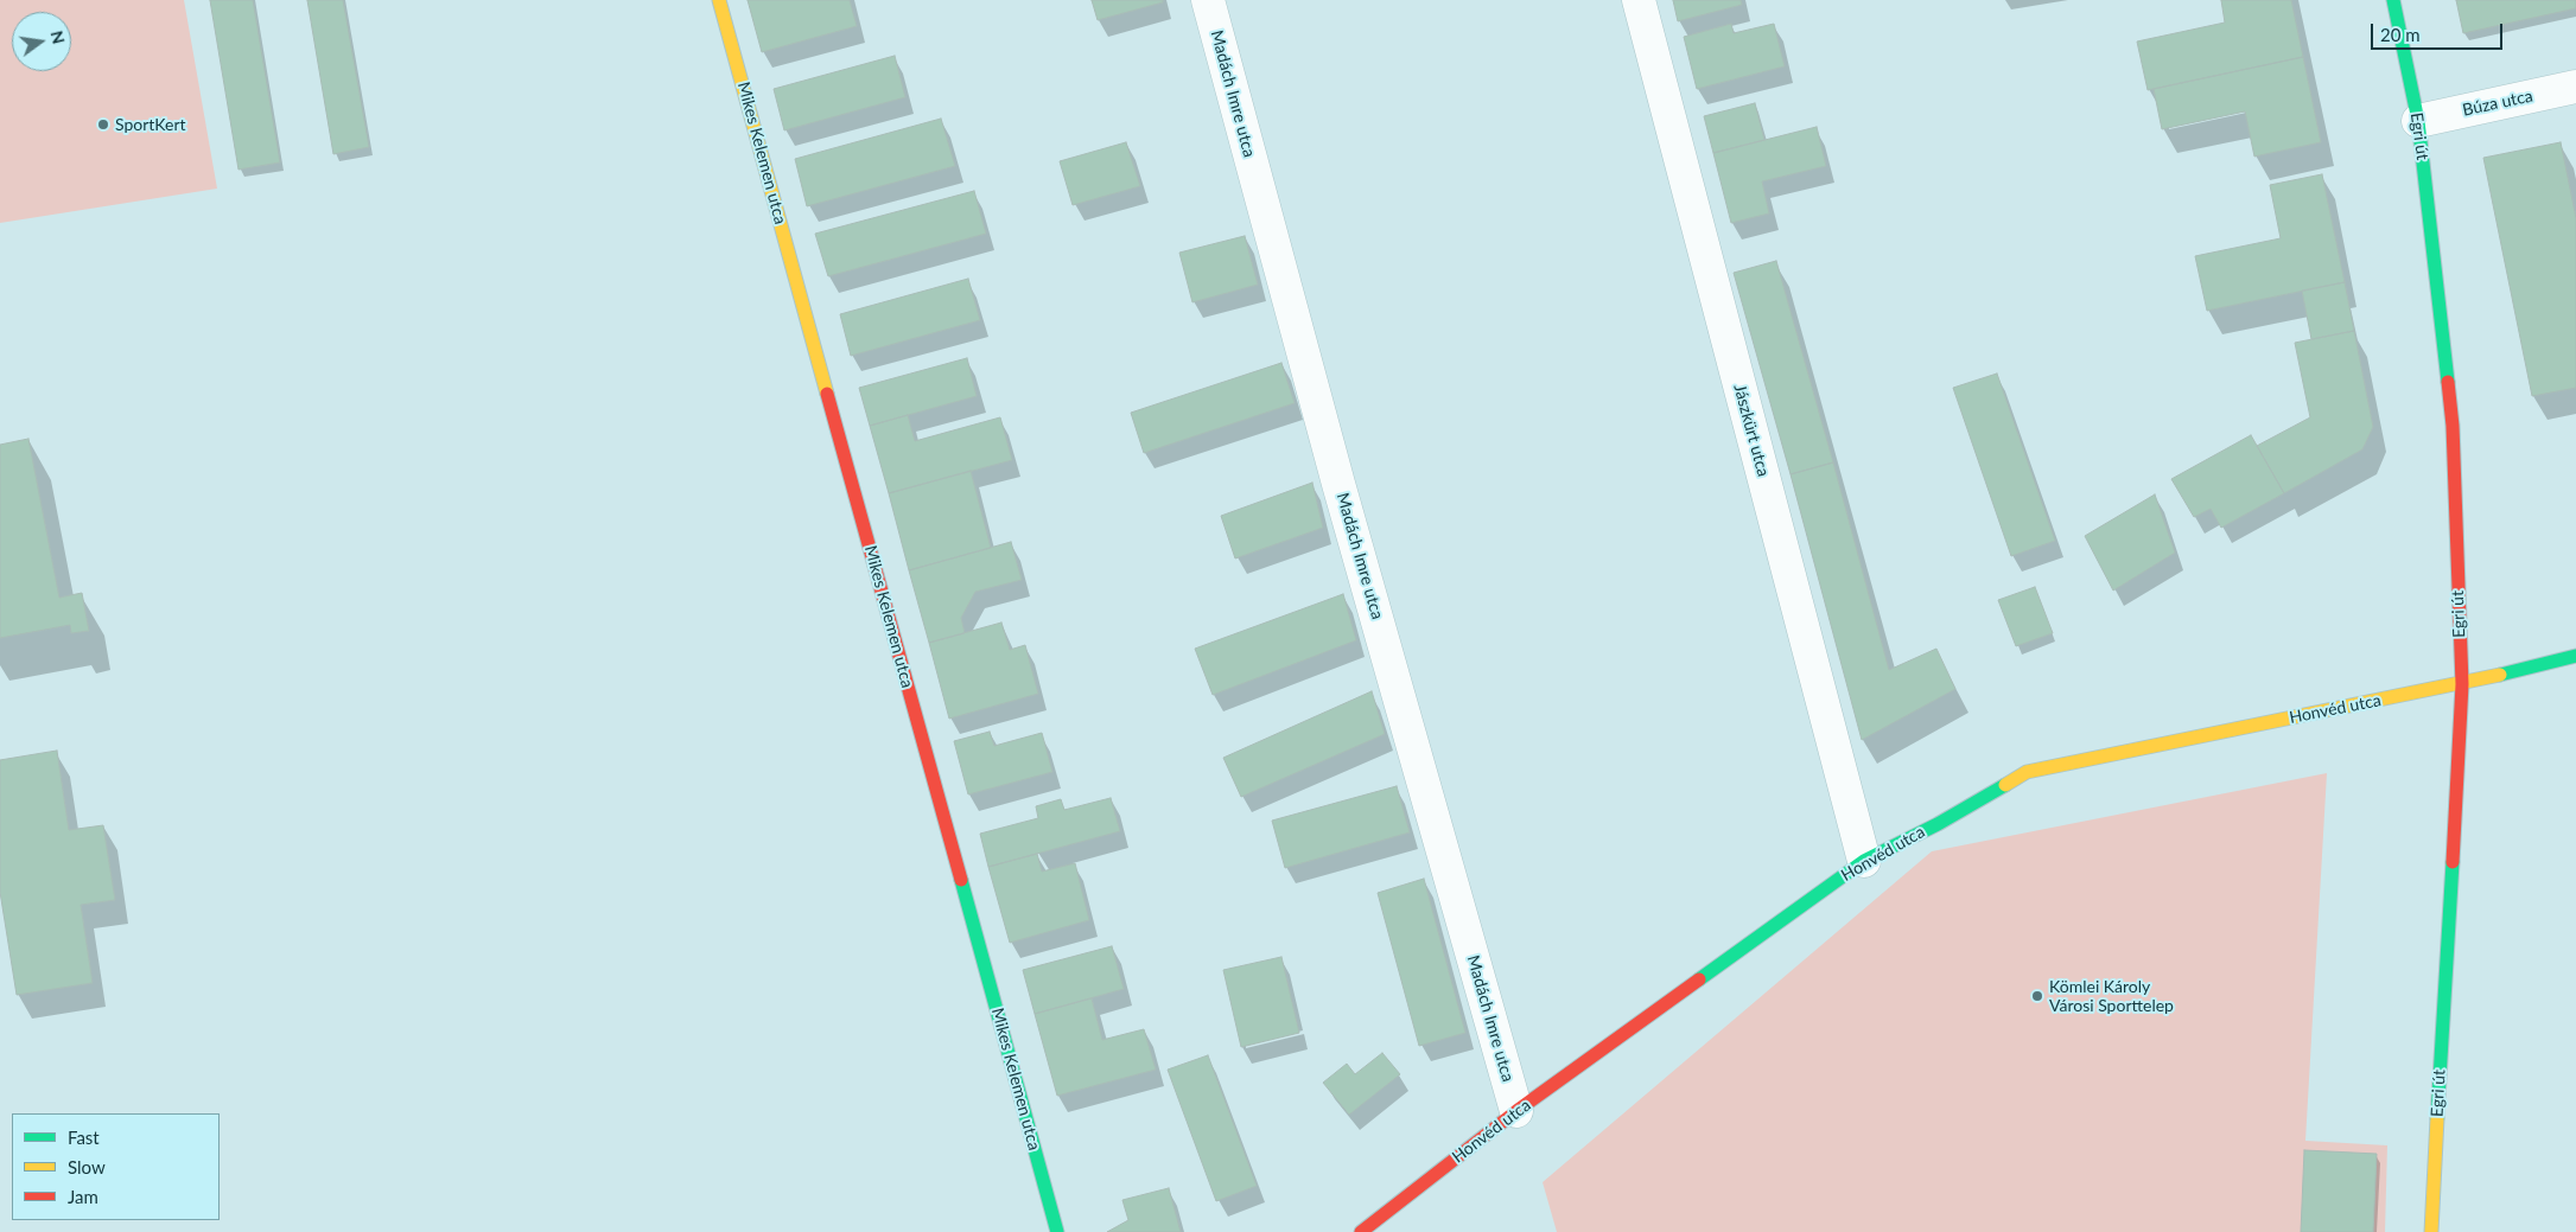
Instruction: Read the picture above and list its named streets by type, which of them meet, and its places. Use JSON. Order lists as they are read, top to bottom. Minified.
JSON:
{"streets":{"street":["Madách Imre utca","Búza utca","Egri út","Mikes Kelemen utca","Jászkürt utca","Honvéd utca"]},"crossings":[["Madách Imre utca","Honvéd utca"],["Búza utca","Egri út"],["Egri út","Honvéd utca"],["Jászkürt utca","Honvéd utca"]],"places":["SportKert","Kömlei Károly Városi Sporttelep"],"legend":["Fast","Slow","Jam"],"scale_bar":"20 m","north":"right"}
